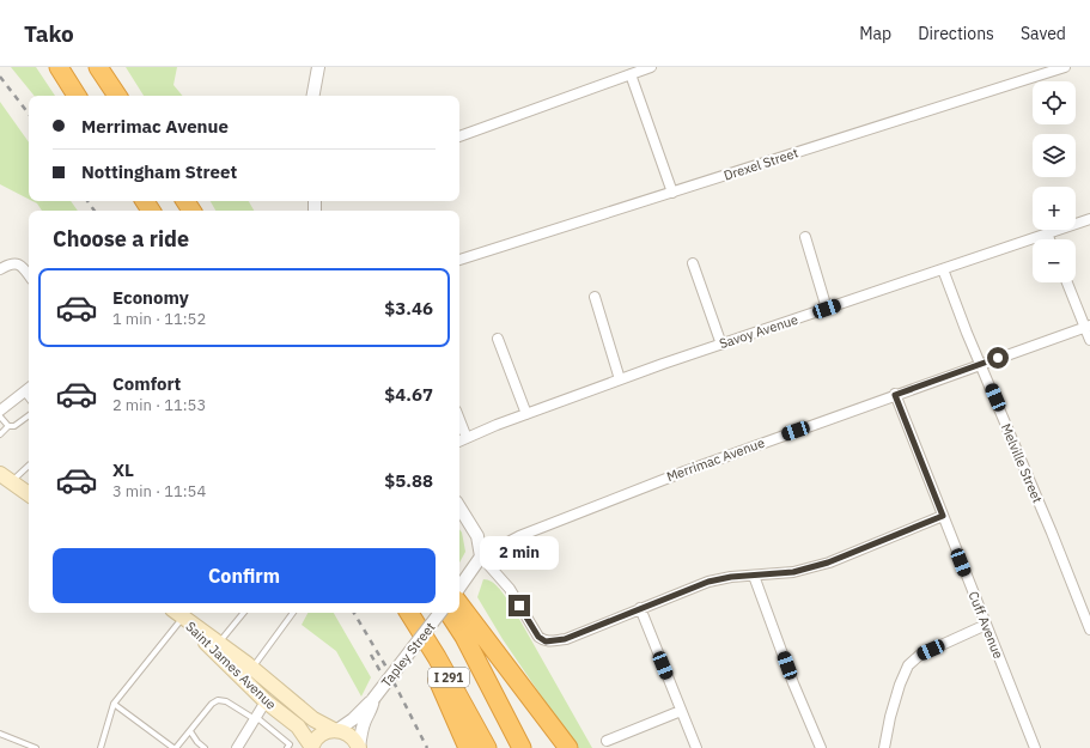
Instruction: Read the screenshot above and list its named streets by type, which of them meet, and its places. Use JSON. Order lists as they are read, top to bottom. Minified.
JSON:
{"streets":{"highway":["I 291"],"main road":["Saint James Avenue"],"street":["Drexel Street","Savoy Avenue","Merrimac Avenue","Melville Street","Cuff Avenue","Tapley Street"]},"crossings":[["Savoy Avenue","Melville Street"],["Merrimac Avenue","Melville Street"],["Merrimac Avenue","Cuff Avenue"],["Tapley Street","Saint James Avenue"]],"page":{"header":"Tako","nav":["Map","Directions","Saved"],"map_buttons":["+","−"],"banner":["Merrimac Avenue","Nottingham Street"],"heading":"Choose a ride","list":[{"name":"Economy","note":"1 min · 11:52","value":"$3.46"},{"name":"Comfort","note":"2 min · 11:53","value":"$4.67"},{"name":"XL","note":"3 min · 11:54","value":"$5.88"}],"bubble":"2 min","buttons":"Confirm"}}
